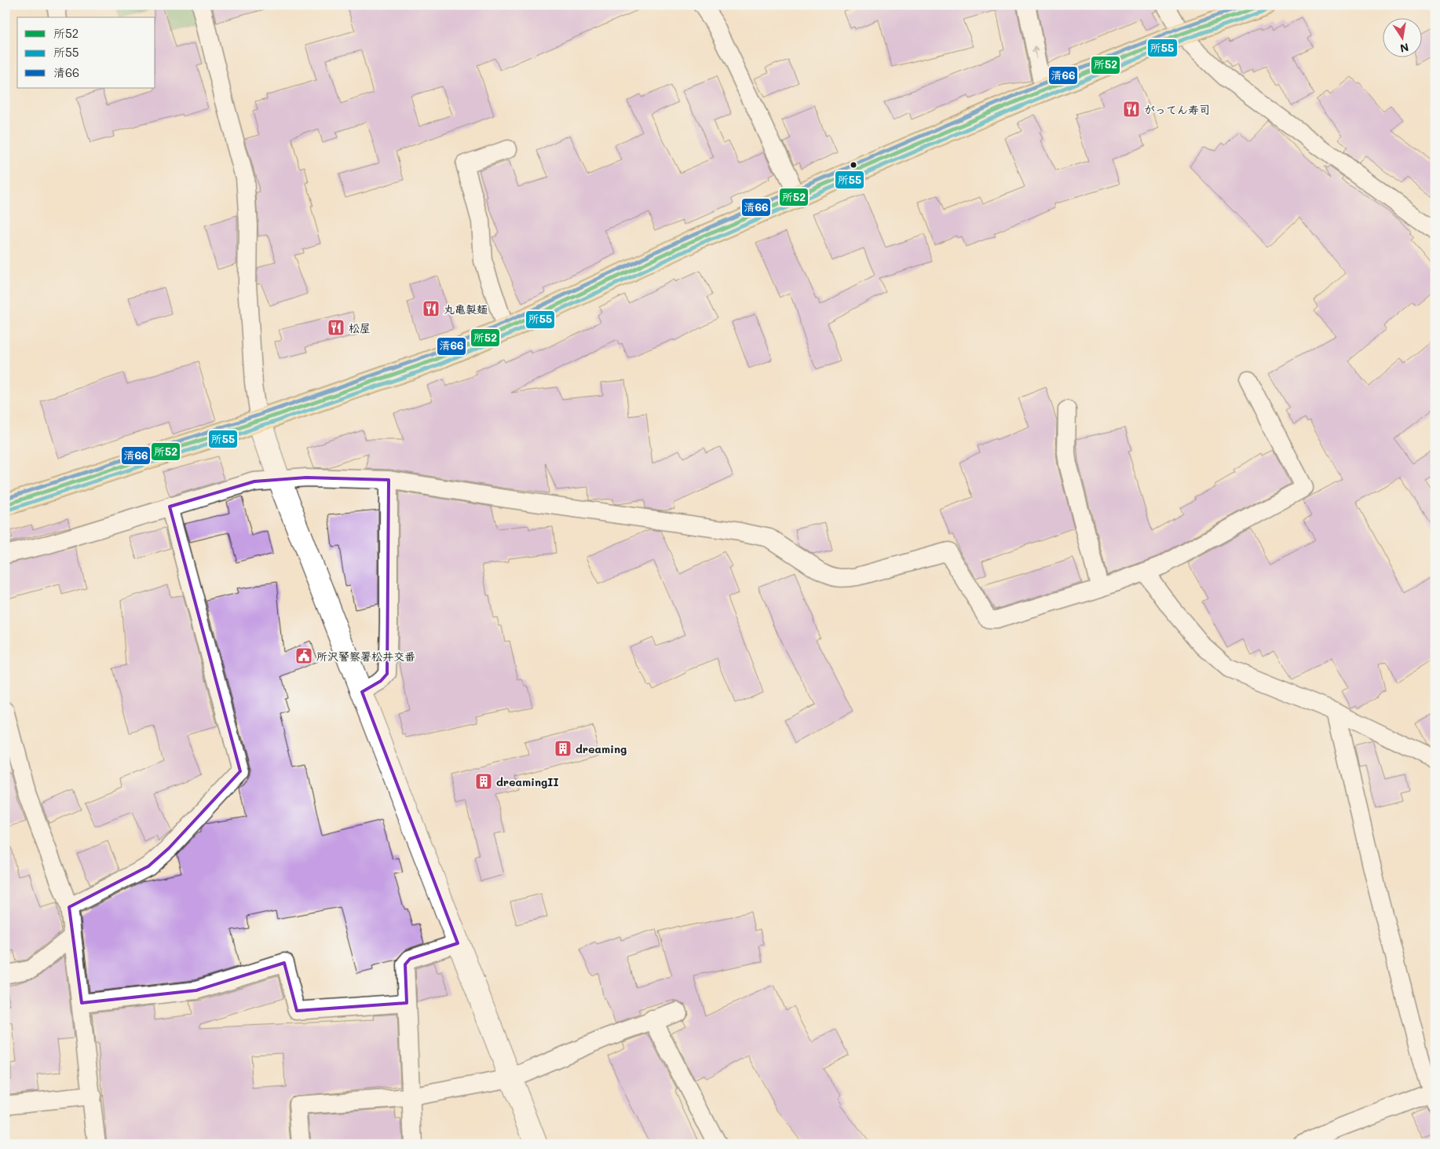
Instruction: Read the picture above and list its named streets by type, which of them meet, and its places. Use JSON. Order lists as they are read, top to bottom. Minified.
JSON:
{"places":{"restaurant":["がってん寿司","丸亀製麺","松屋"],"public building":["所沢警察署松井交番"],"building":["dreaming","dreamingII"]},"lines":["transit line 所52","transit line 清66","transit line 所55"],"legend":["所52","所55","清66"],"north":"bottom"}
